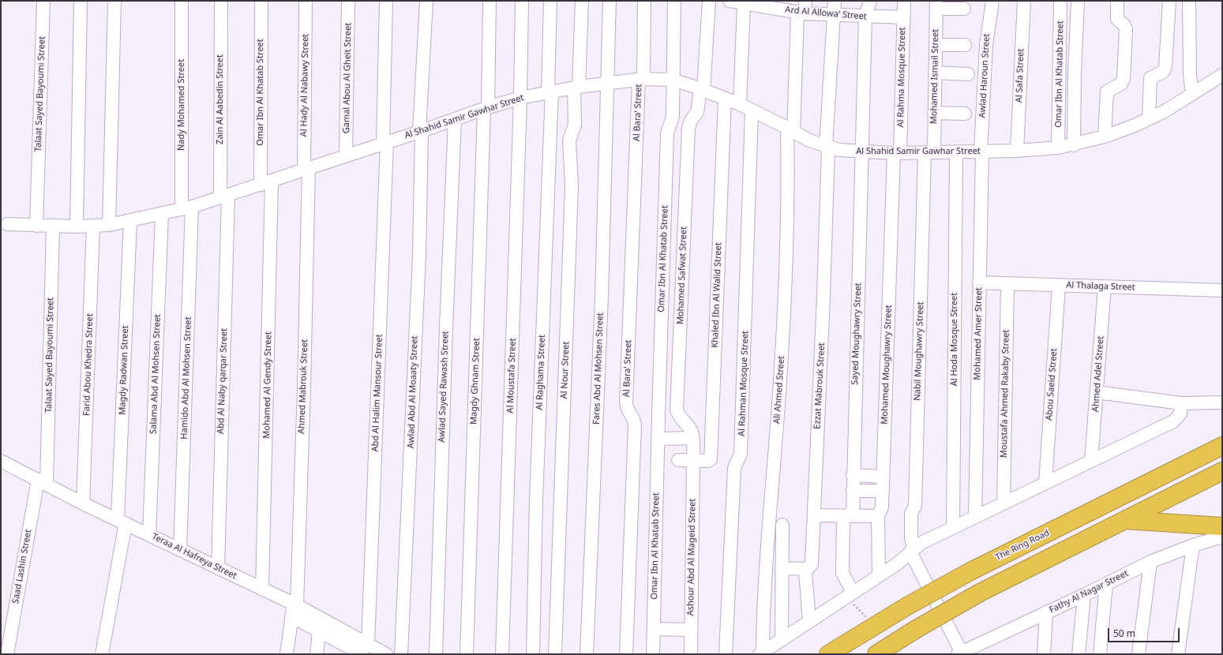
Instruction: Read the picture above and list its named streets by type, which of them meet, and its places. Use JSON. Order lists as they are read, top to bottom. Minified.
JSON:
{"streets":{"highway":["The Ring Road"],"street":["Ard Al Allowa' Street","Omar Ibn Al Khatab Street","Awlad Haroun Street","Al Safa Street","Mohamed Ismail Street","Al Rahma Mosque Street","Gamal Abou Al Gheit Street","Al Hady Al Nabawy Street","Talaat Sayed Bayoumi Street","Zain Al Aabedin Street","Nady Mohamed Street","Al Bara' Street","Al Shahid Samir Gawhar Street","Mohamed Safwat Street","Al Thalaga Street","Khaled Ibn Al Walid Street","Sayed Moughawry Street","Mohamed Amer Street","Al Hoda Mosque Street","Nabil Moughawry Street","Farid Abou Khedra Street","Mohamed Moughawry Street","Fares Abd Al Mohsen Street","Magdy Radwan Street","Al Nour Street","Al Raghama Street","Salama Abd Al Mohsen Street","Ahmed Adel Street","Al Moustafa Street","Hamido Abd Al Mohsen Street","Abd Al Naby qarqar Street","Magdy Ghnam Street","Al Rahman Mosque Street","Abou Saeid Street","Mohamed Al Gendy Street","Ezzat Mabrouk Street","Ahmed Mabrouk Street","Awlad Sayed Rawash Street","Ali Ahmed Street","Awlad Abd Al Moaaty Street","Abd Al Halim Mansour Street","Moustafa Ahmed Rakaby Street","Teraa Al Hafreya Street","Ashour Abd Al Mageid Street","Saad Lashin Street","Fathy Al Nagar Street"]},"crossings":[["Ard Al Allowa' Street","Al Rahma Mosque Street"],["Ard Al Allowa' Street","Sayed Moughawry Street"],["Ard Al Allowa' Street","Ezzat Mabrouk Street"],["Ard Al Allowa' Street","Ali Ahmed Street"],["Omar Ibn Al Khatab Street","Al Shahid Samir Gawhar Street"],["Omar Ibn Al Khatab Street","Mohamed Al Gendy Street"],["Awlad Haroun Street","Al Shahid Samir Gawhar Street"],["Awlad Haroun Street","Mohamed Amer Street"],["Al Safa Street","Al Shahid Samir Gawhar Street"],["Mohamed Ismail Street","Al Shahid Samir Gawhar Street"],["Mohamed Ismail Street","Nabil Moughawry Street"],["Al Rahma Mosque Street","Al Shahid Samir Gawhar Street"],["Al Rahma Mosque Street","Mohamed Moughawry Street"],["Gamal Abou Al Gheit Street","Al Shahid Samir Gawhar Street"],["Al Hady Al Nabawy Street","Al Shahid Samir Gawhar Street"],["Al Hady Al Nabawy Street","Ahmed Mabrouk Street"],["Talaat Sayed Bayoumi Street","Al Shahid Samir Gawhar Street"],["Talaat Sayed Bayoumi Street","Teraa Al Hafreya Street"],["Talaat Sayed Bayoumi Street","Saad Lashin Street"],["Zain Al Aabedin Street","Al Shahid Samir Gawhar Street"],["Zain Al Aabedin Street","Abd Al Naby qarqar Street"],["Nady Mohamed Street","Al Shahid Samir Gawhar Street"],["Nady Mohamed Street","Hamido Abd Al Mohsen Street"],["Al Bara' Street","Al Shahid Samir Gawhar Street"],["Al Shahid Samir Gawhar Street","Mohamed Safwat Street"],["Al Shahid Samir Gawhar Street","Khaled Ibn Al Walid Street"],["Al Shahid Samir Gawhar Street","Sayed Moughawry Street"],["Al Shahid Samir Gawhar Street","Mohamed Amer Street"],["Al Shahid Samir Gawhar Street","Al Hoda Mosque Street"],["Al Shahid Samir Gawhar Street","Nabil Moughawry Street"],["Al Shahid Samir Gawhar Street","Farid Abou Khedra Street"],["Al Shahid Samir Gawhar Street","Mohamed Moughawry Street"],["Al Shahid Samir Gawhar Street","Fares Abd Al Mohsen Street"],["Al Shahid Samir Gawhar Street","Magdy Radwan Street"],["Al Shahid Samir Gawhar Street","Al Nour Street"],["Al Shahid Samir Gawhar Street","Al Raghama Street"],["Al Shahid Samir Gawhar Street","Salama Abd Al Mohsen Street"],["Al Shahid Samir Gawhar Street","Al Moustafa Street"],["Al Shahid Samir Gawhar Street","Hamido Abd Al Mohsen Street"],["Al Shahid Samir Gawhar Street","Abd Al Naby qarqar Street"],["Al Shahid Samir Gawhar Street","Magdy Ghnam Street"],["Al Shahid Samir Gawhar Street","Al Rahman Mosque Street"],["Al Shahid Samir Gawhar Street","Mohamed Al Gendy Street"],["Al Shahid Samir Gawhar Street","Ezzat Mabrouk Street"],["Al Shahid Samir Gawhar Street","Ahmed Mabrouk Street"],["Al Shahid Samir Gawhar Street","Awlad Sayed Rawash Street"],["Al Shahid Samir Gawhar Street","Ali Ahmed Street"],["Al Shahid Samir Gawhar Street","Awlad Abd Al Moaaty Street"],["Al Shahid Samir Gawhar Street","Abd Al Halim Mansour Street"],["Mohamed Safwat Street","Khaled Ibn Al Walid Street"],["Mohamed Safwat Street","Ashour Abd Al Mageid Street"],["Al Thalaga Street","Mohamed Amer Street"],["Al Thalaga Street","Ahmed Adel Street"],["Al Thalaga Street","Abou Saeid Street"],["Al Thalaga Street","Moustafa Ahmed Rakaby Street"],["Khaled Ibn Al Walid Street","Ashour Abd Al Mageid Street"],["Nabil Moughawry Street","Fathy Al Nagar Street"],["Farid Abou Khedra Street","Teraa Al Hafreya Street"],["Magdy Radwan Street","Teraa Al Hafreya Street"],["Salama Abd Al Mohsen Street","Teraa Al Hafreya Street"],["Hamido Abd Al Mohsen Street","Teraa Al Hafreya Street"],["Abd Al Naby qarqar Street","Teraa Al Hafreya Street"],["Mohamed Al Gendy Street","Teraa Al Hafreya Street"],["Ahmed Mabrouk Street","Teraa Al Hafreya Street"],["Abd Al Halim Mansour Street","Teraa Al Hafreya Street"],["Teraa Al Hafreya Street","Saad Lashin Street"]],"scale_bar":"50 m"}
